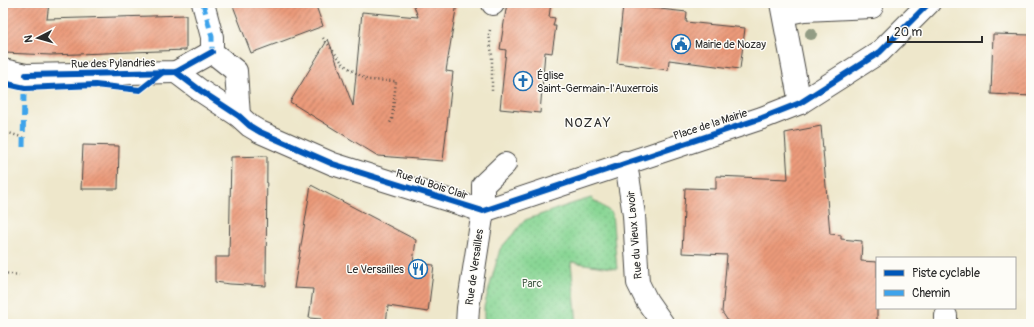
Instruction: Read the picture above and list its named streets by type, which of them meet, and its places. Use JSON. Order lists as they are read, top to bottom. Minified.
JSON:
{"streets":{"street":["Rue des Pylandries","Place de la Mairie","Rue du Bois Clair","Rue du Vieux Lavoir","Rue de Versailles"]},"crossings":[["Place de la Mairie","Rue du Vieux Lavoir"],["Rue du Bois Clair","Rue de Versailles"]],"districts":["NOZAY"],"parks":["Parc"],"places":{"public building":["Mairie de Nozay"],"church":["Église Saint-Germain-l'Auxerrois"],"restaurant":["Le Versailles"]},"legend":["Piste cyclable","Chemin"],"scale_bar":"20 m","north":"left"}
